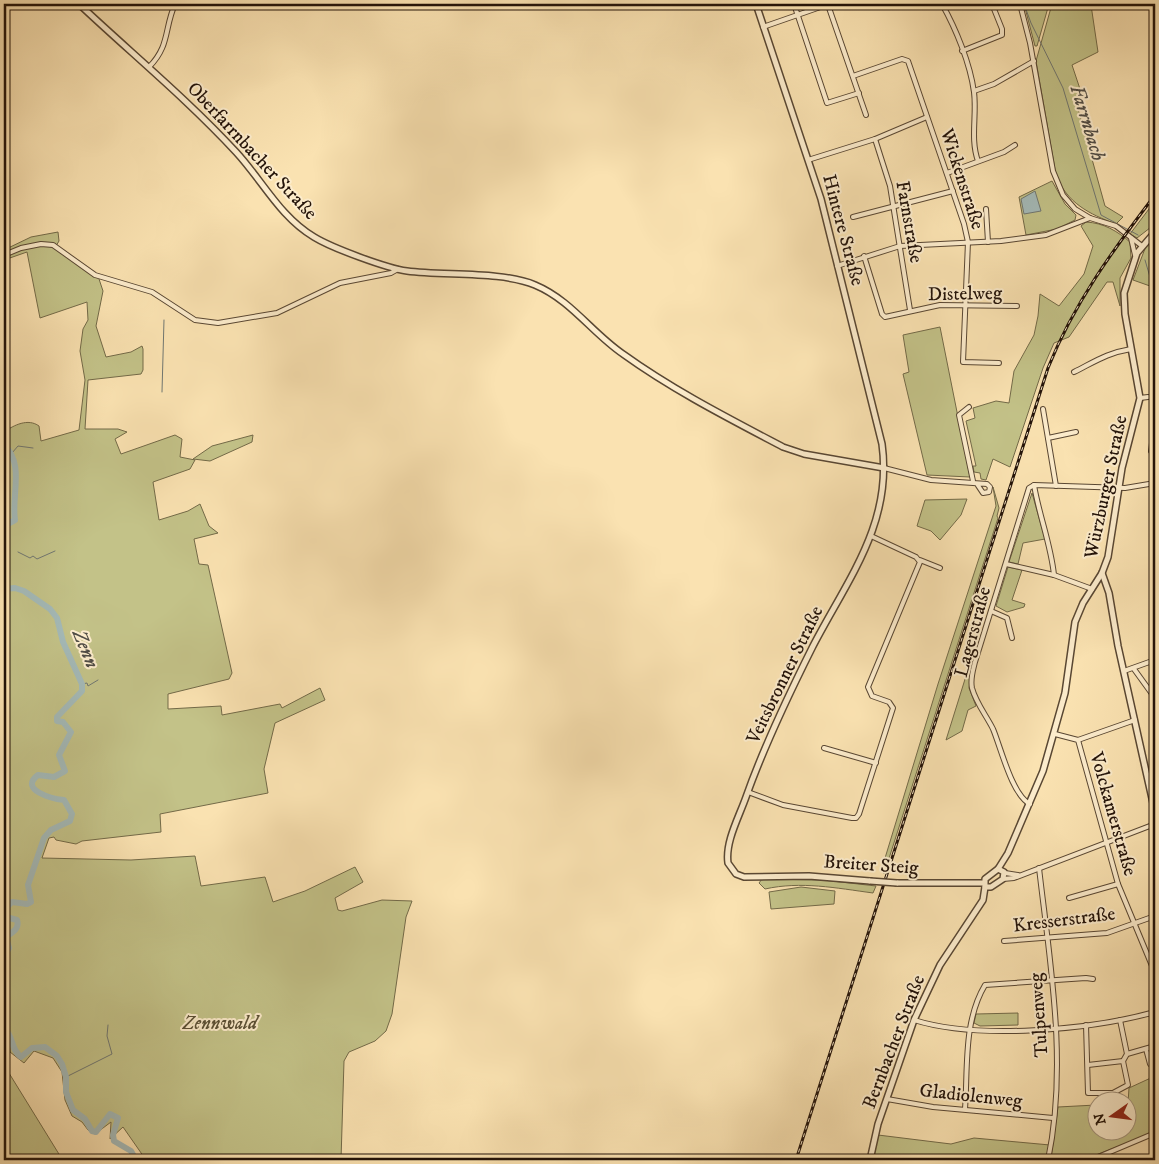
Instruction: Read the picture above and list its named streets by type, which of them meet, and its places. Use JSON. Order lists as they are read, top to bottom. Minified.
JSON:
{"streets":{"street":["Oberfarrnbacher Straße","Wickenstraße","Farnstraße","Hintere Straße","Distelweg","Würzburger Straße","Lagerstraße","Veitsbronner Straße","Volckamerstraße","Breiter Steig","Kresserstraße","Tulpenweg","Bernbacher Straße","Gladiolenweg"]},"crossings":[["Oberfarrnbacher Straße","Hintere Straße"],["Oberfarrnbacher Straße","Veitsbronner Straße"],["Wickenstraße","Distelweg"],["Farnstraße","Distelweg"],["Hintere Straße","Veitsbronner Straße"],["Veitsbronner Straße","Breiter Steig"],["Volckamerstraße","Kresserstraße"],["Breiter Steig","Bernbacher Straße"],["Kresserstraße","Tulpenweg"],["Tulpenweg","Gladiolenweg"],["Bernbacher Straße","Gladiolenweg"]],"water":["Farrnbach","Zenn"],"parks":["Zennwald"],"north":"left"}
